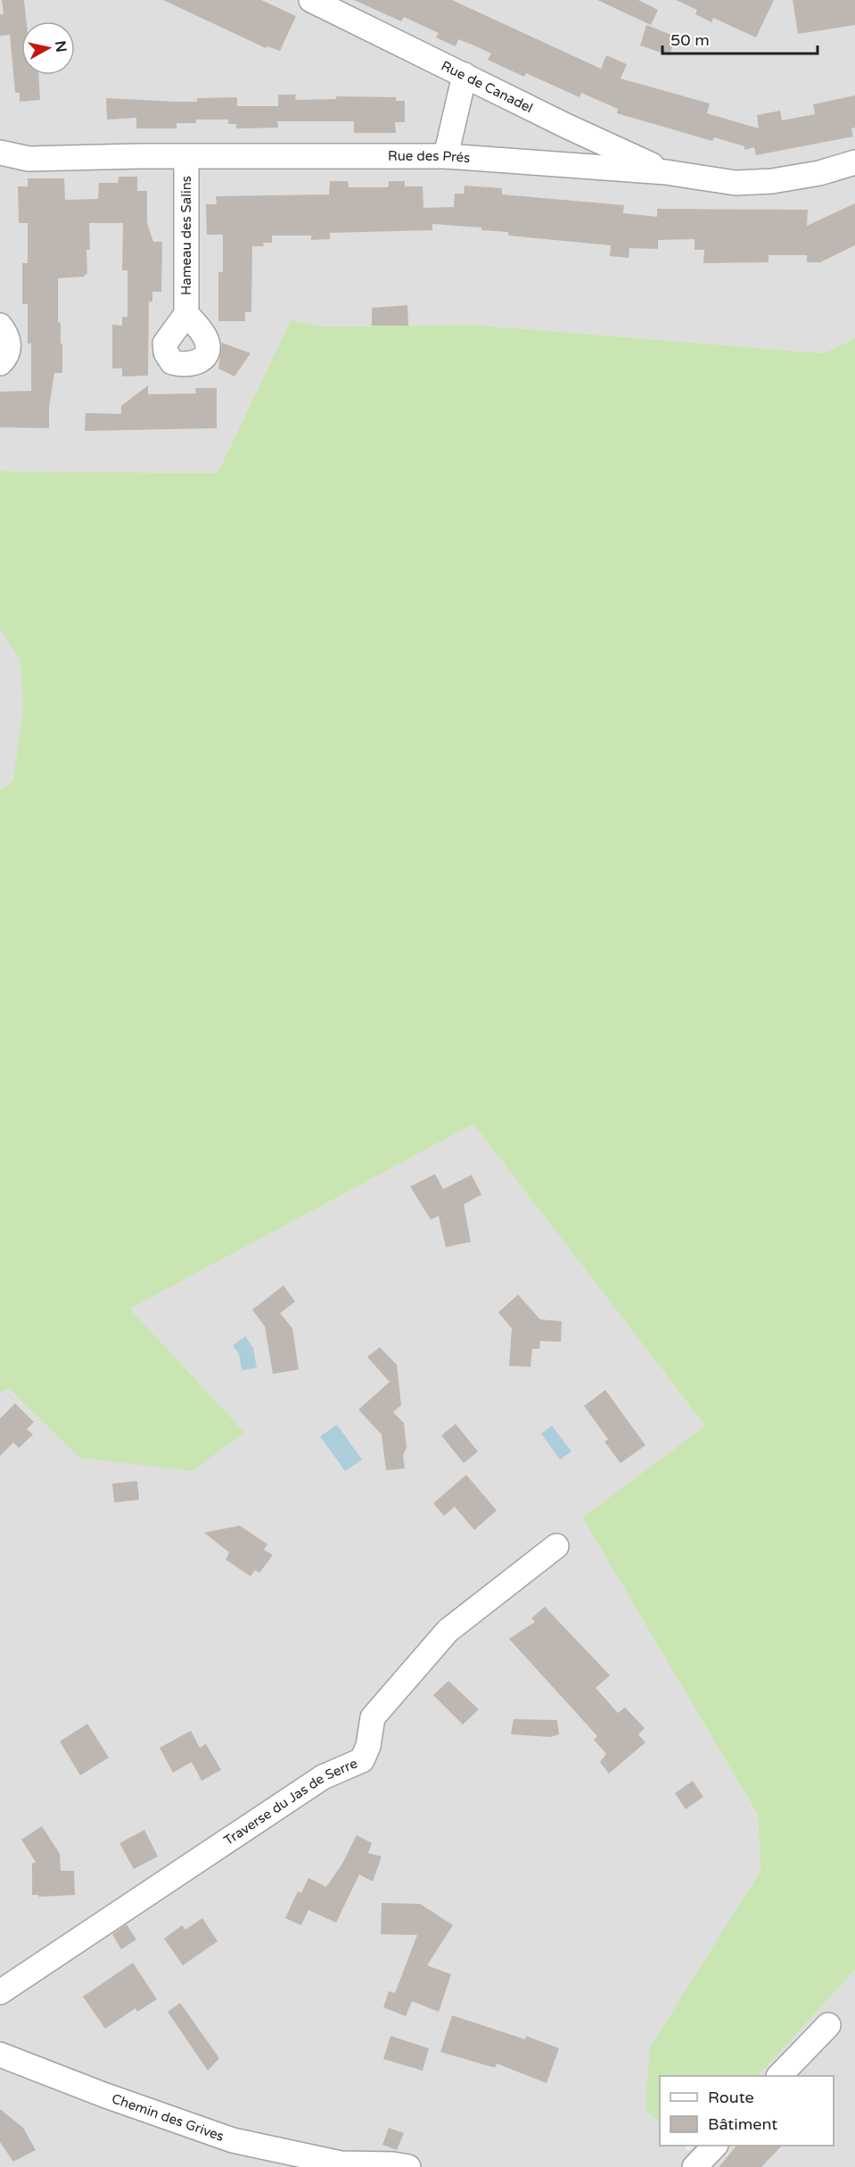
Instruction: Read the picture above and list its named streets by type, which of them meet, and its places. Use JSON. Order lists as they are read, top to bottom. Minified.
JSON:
{"streets":{"street":["Rue de Canadel","Rue des Prés","Hameau des Salins","Traverse du Jas de Serre","Chemin des Grives"]},"crossings":[["Rue de Canadel","Rue des Prés"],["Rue des Prés","Hameau des Salins"]],"legend":["Route","Bâtiment"],"scale_bar":"50 m","north":"right"}
